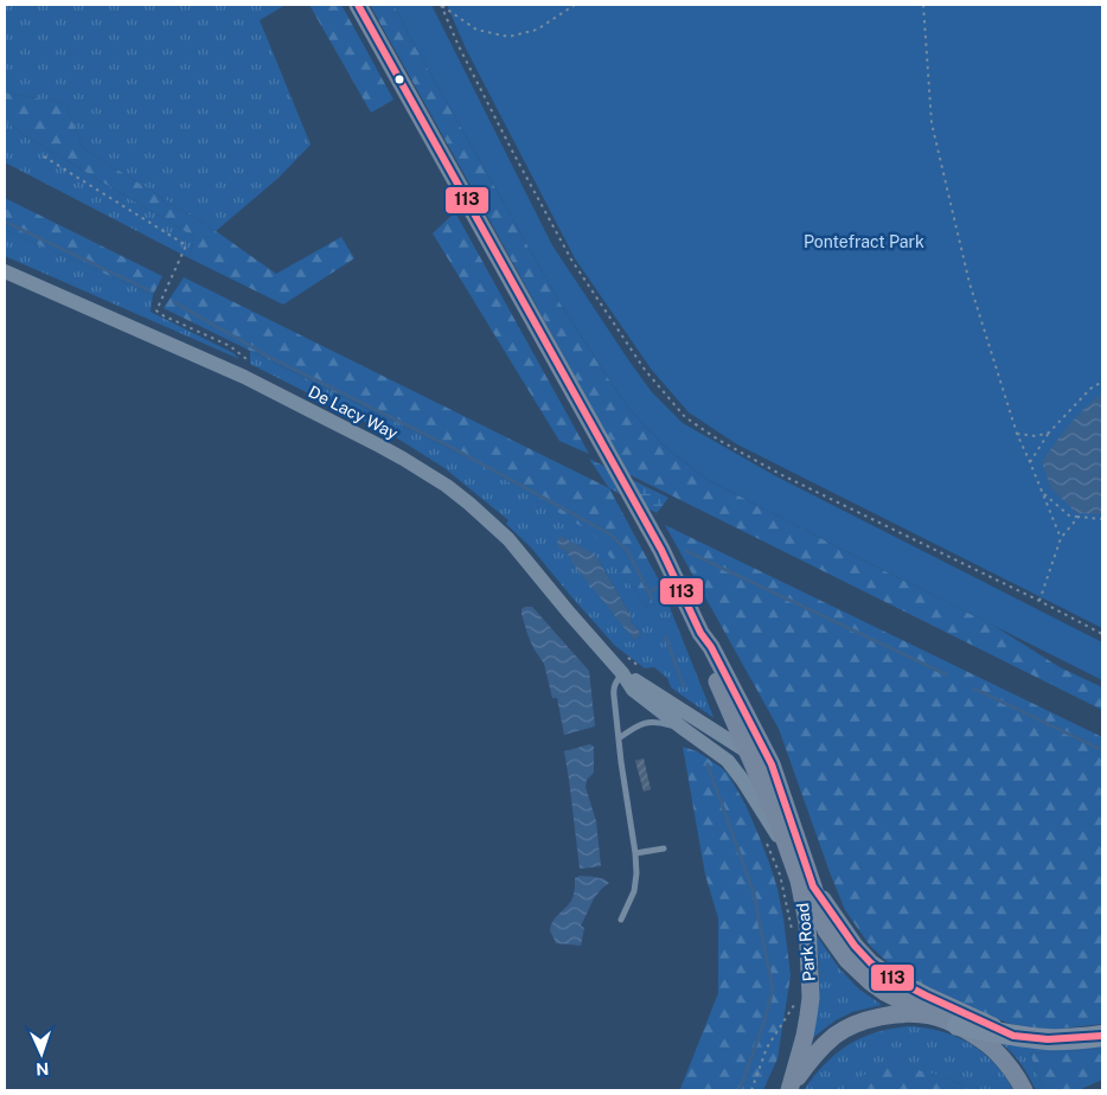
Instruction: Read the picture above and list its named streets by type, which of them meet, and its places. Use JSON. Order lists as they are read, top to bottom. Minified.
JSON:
{"streets":{"main road":["Park Road"],"street":["De Lacy Way"]},"crossings":[["De Lacy Way","Park Road"]],"parks":["Pontefract Park"],"lines":["transit line 113"],"north":"bottom"}
